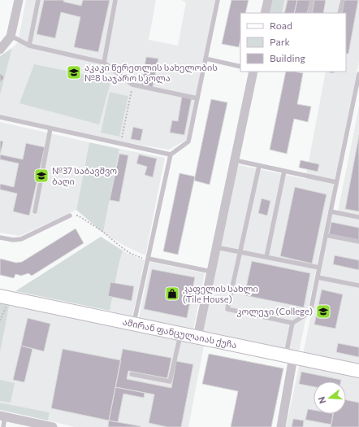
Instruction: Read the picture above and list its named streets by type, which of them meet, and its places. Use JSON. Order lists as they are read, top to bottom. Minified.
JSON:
{"streets":{"street":["ამირან ფანცულაიას ქუჩა"]},"places":{"school or university":["აკაკი წერეთლის სახელობის №8 საჯარო სკოლა","№37 საბავშვო ბაღი","კოლეჯი (College)"],"shop":["კაფელის სახლი (Tile House)"]},"legend":["Road","Park","Building"],"north":"left"}
